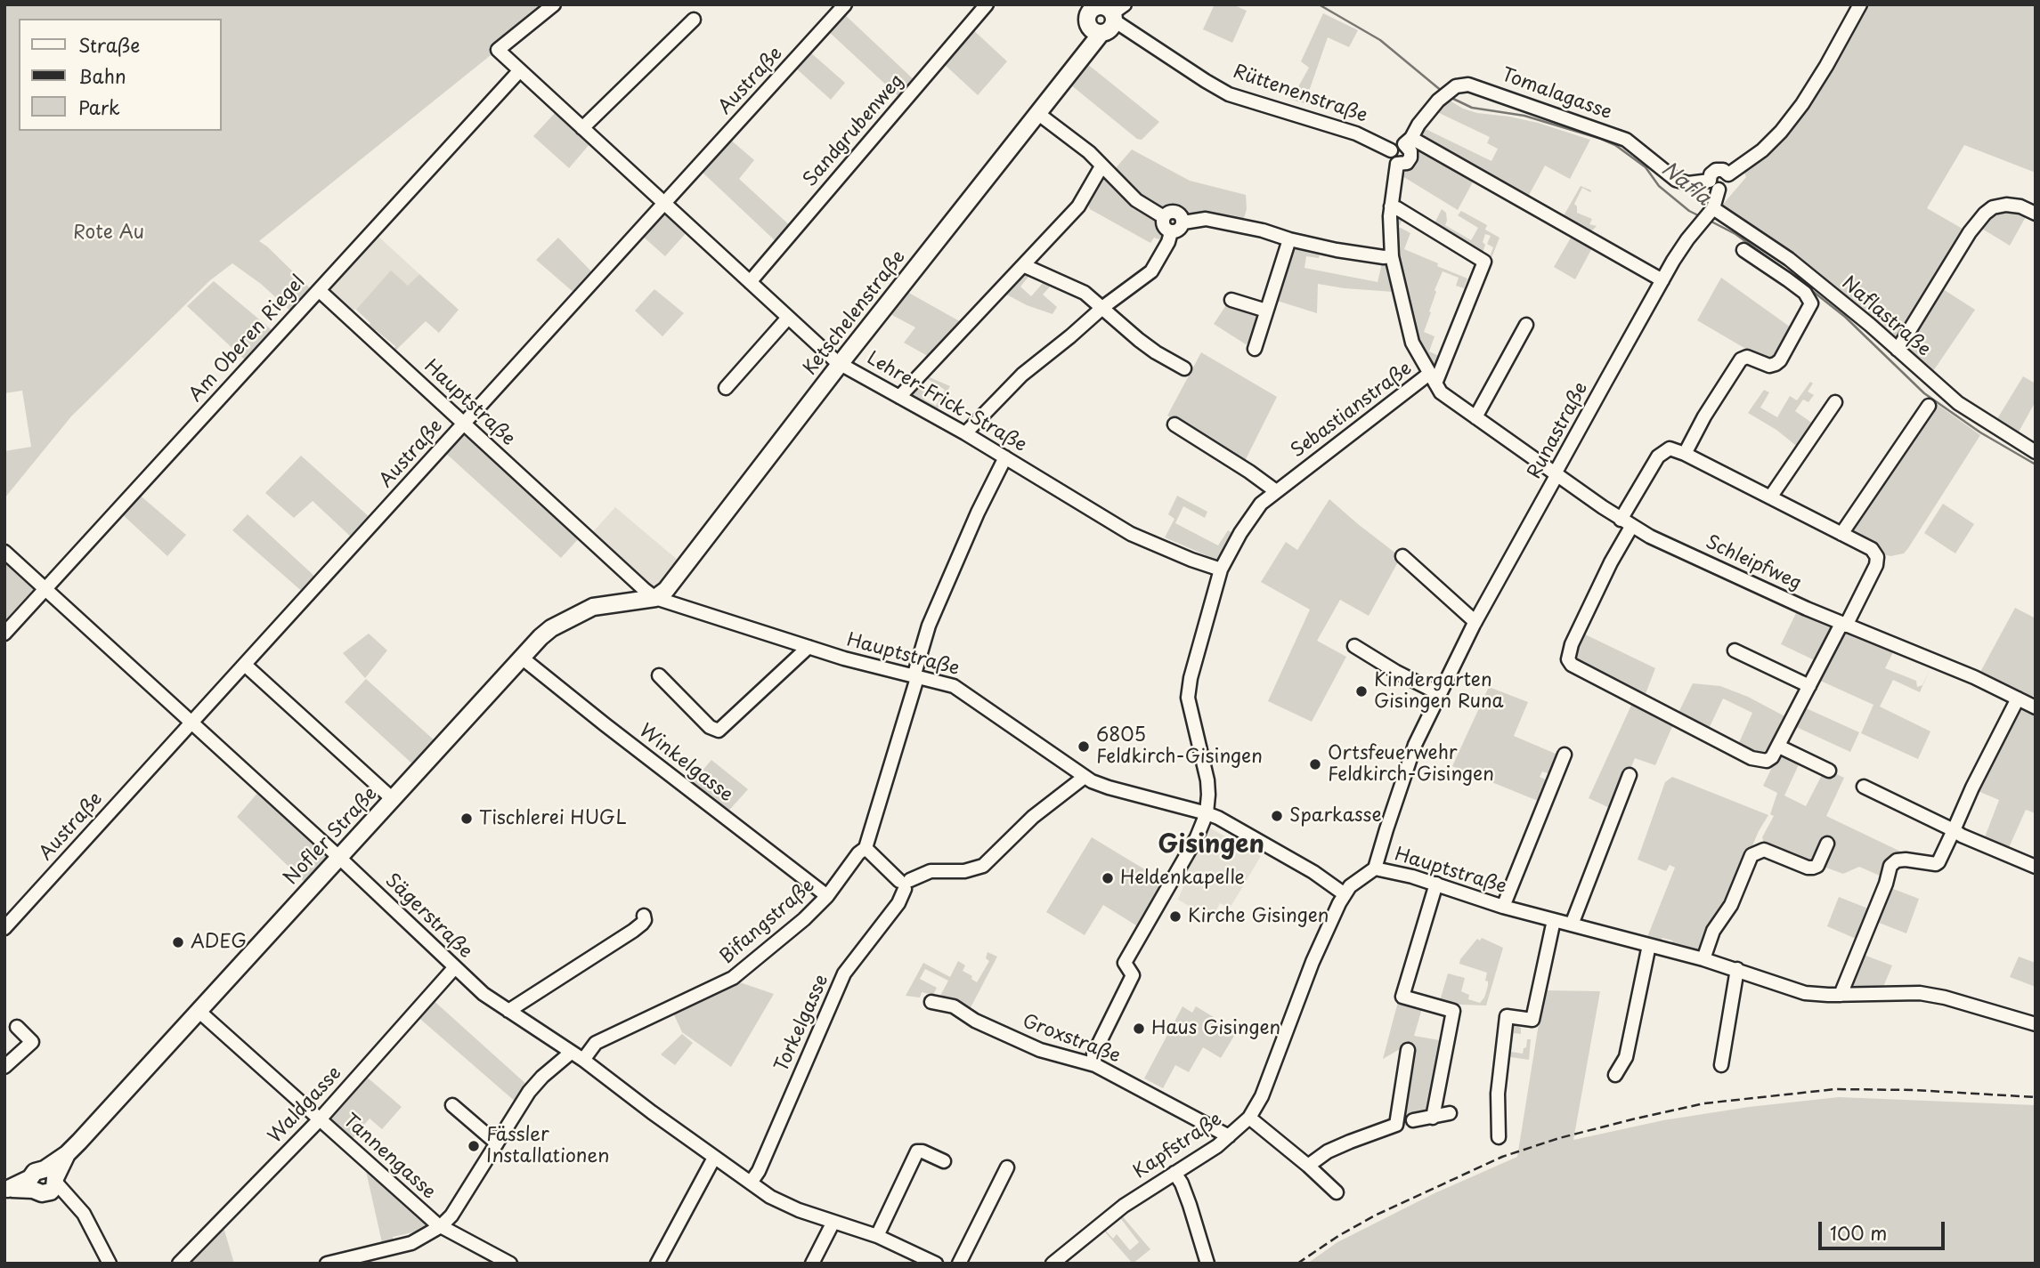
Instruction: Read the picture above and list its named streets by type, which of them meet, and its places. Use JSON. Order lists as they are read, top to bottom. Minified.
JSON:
{"streets":{"main road":["Ketschelenstraße","Nofler Straße"],"street":["Austraße","Rüttenenstraße","Tomalagasse","Sandgrubenweg","Naflastraße","Am Oberen Riegel","Lehrer-Frick-Straße","Hauptstraße","Sebastianstraße","Runastraße","Schleipfweg","Winkelgasse","Sägerstraße","Bifangstraße","Torkelgasse","Groxstraße","Waldgasse","Kapfstraße","Tannengasse"]},"crossings":[["Austraße","Lehrer-Frick-Straße"],["Austraße","Hauptstraße"],["Austraße","Sägerstraße"],["Rüttenenstraße","Tomalagasse"],["Rüttenenstraße","Ketschelenstraße"],["Rüttenenstraße","Sebastianstraße"],["Tomalagasse","Sebastianstraße"],["Tomalagasse","Runastraße"],["Sandgrubenweg","Lehrer-Frick-Straße"],["Ketschelenstraße","Lehrer-Frick-Straße"],["Ketschelenstraße","Hauptstraße"],["Ketschelenstraße","Nofler Straße"],["Naflastraße","Runastraße"],["Am Oberen Riegel","Lehrer-Frick-Straße"],["Am Oberen Riegel","Hauptstraße"],["Am Oberen Riegel","Sägerstraße"],["Lehrer-Frick-Straße","Sebastianstraße"],["Hauptstraße","Sebastianstraße"],["Hauptstraße","Runastraße"],["Hauptstraße","Nofler Straße"],["Hauptstraße","Kapfstraße"],["Sebastianstraße","Schleipfweg"],["Runastraße","Schleipfweg"],["Winkelgasse","Nofler Straße"],["Winkelgasse","Bifangstraße"],["Nofler Straße","Sägerstraße"],["Nofler Straße","Tannengasse"],["Sägerstraße","Bifangstraße"],["Sägerstraße","Torkelgasse"],["Sägerstraße","Waldgasse"],["Groxstraße","Kapfstraße"],["Waldgasse","Tannengasse"]],"districts":["Gisingen"],"water":["Nafla"],"parks":["Rote Au"],"places":["Kindergarten Gisingen Runa","6805 Feldkirch-Gisingen","Ortsfeuerwehr Feldkirch-Gisingen","Sparkasse","Tischlerei HUGL","Heldenkapelle","Kirche Gisingen","ADEG","Haus Gisingen","Fässler Installationen"],"legend":["Straße","Bahn","Park"],"scale_bar":"100 m"}
